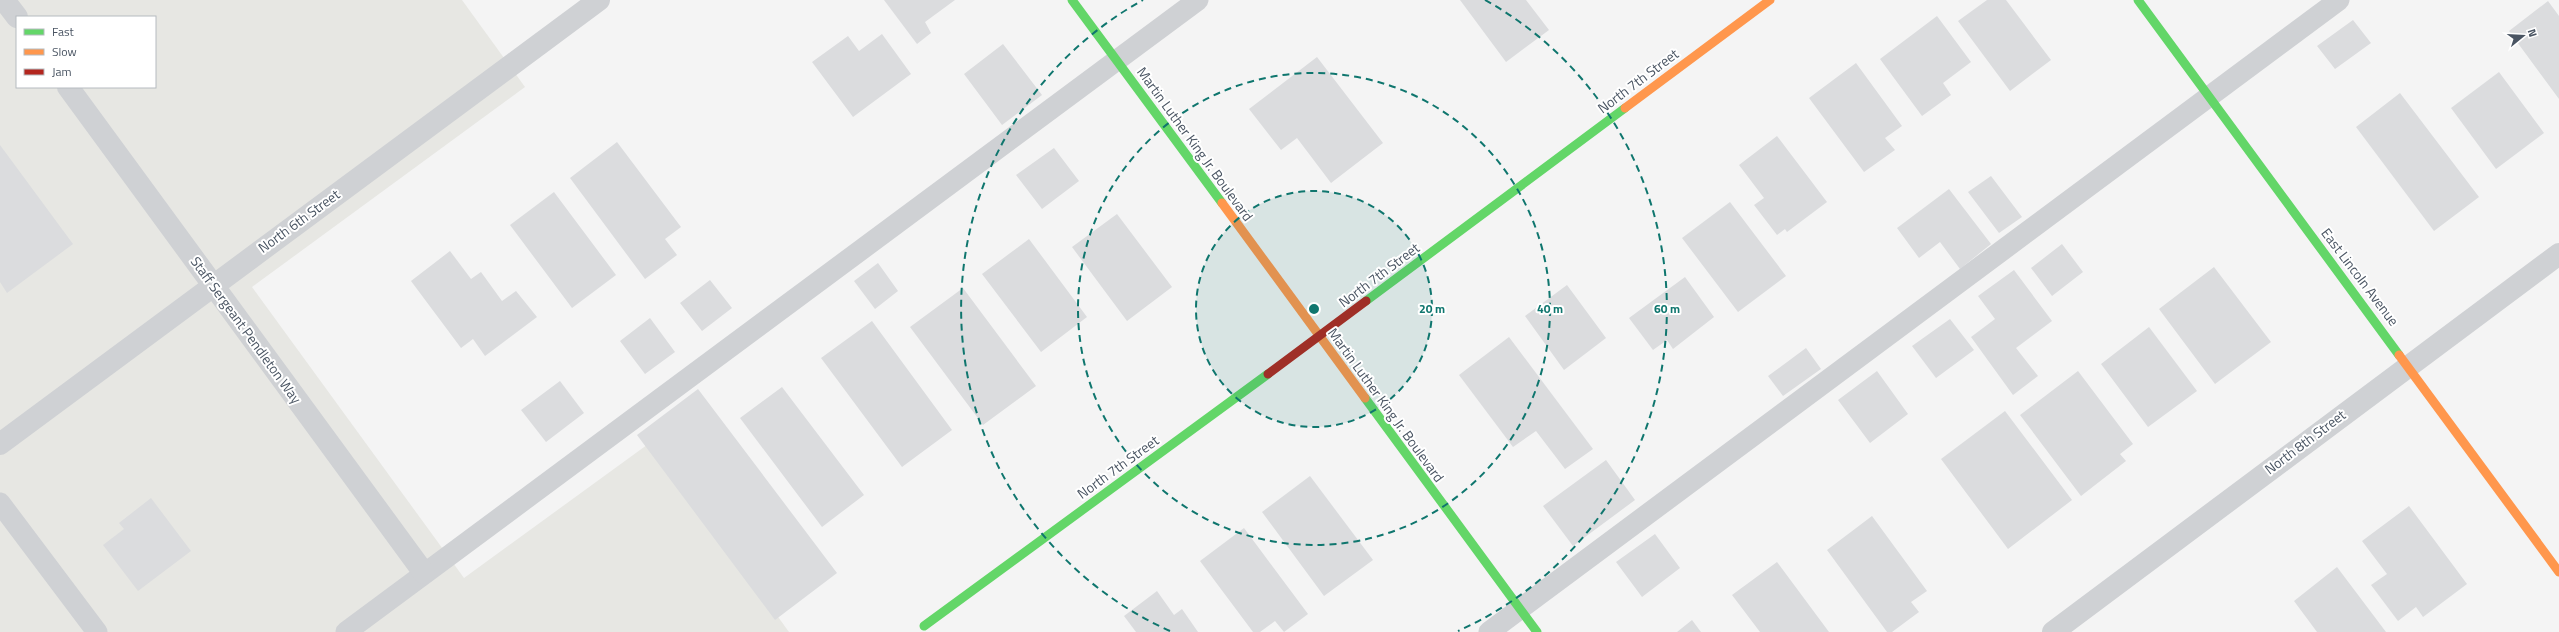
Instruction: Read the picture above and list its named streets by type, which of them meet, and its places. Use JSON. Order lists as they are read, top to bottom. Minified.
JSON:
{"streets":{"street":["North 7th Street","Martin Luther King Jr. Boulevard","North 6th Street","East Lincoln Avenue","Staff Sergeant Pendleton Way","North 8th Street"]},"crossings":[["North 7th Street","Martin Luther King Jr. Boulevard"],["North 6th Street","Staff Sergeant Pendleton Way"],["East Lincoln Avenue","North 8th Street"]],"legend":["Fast","Slow","Jam"],"north":"right","rings":["20 m","40 m","60 m"]}
